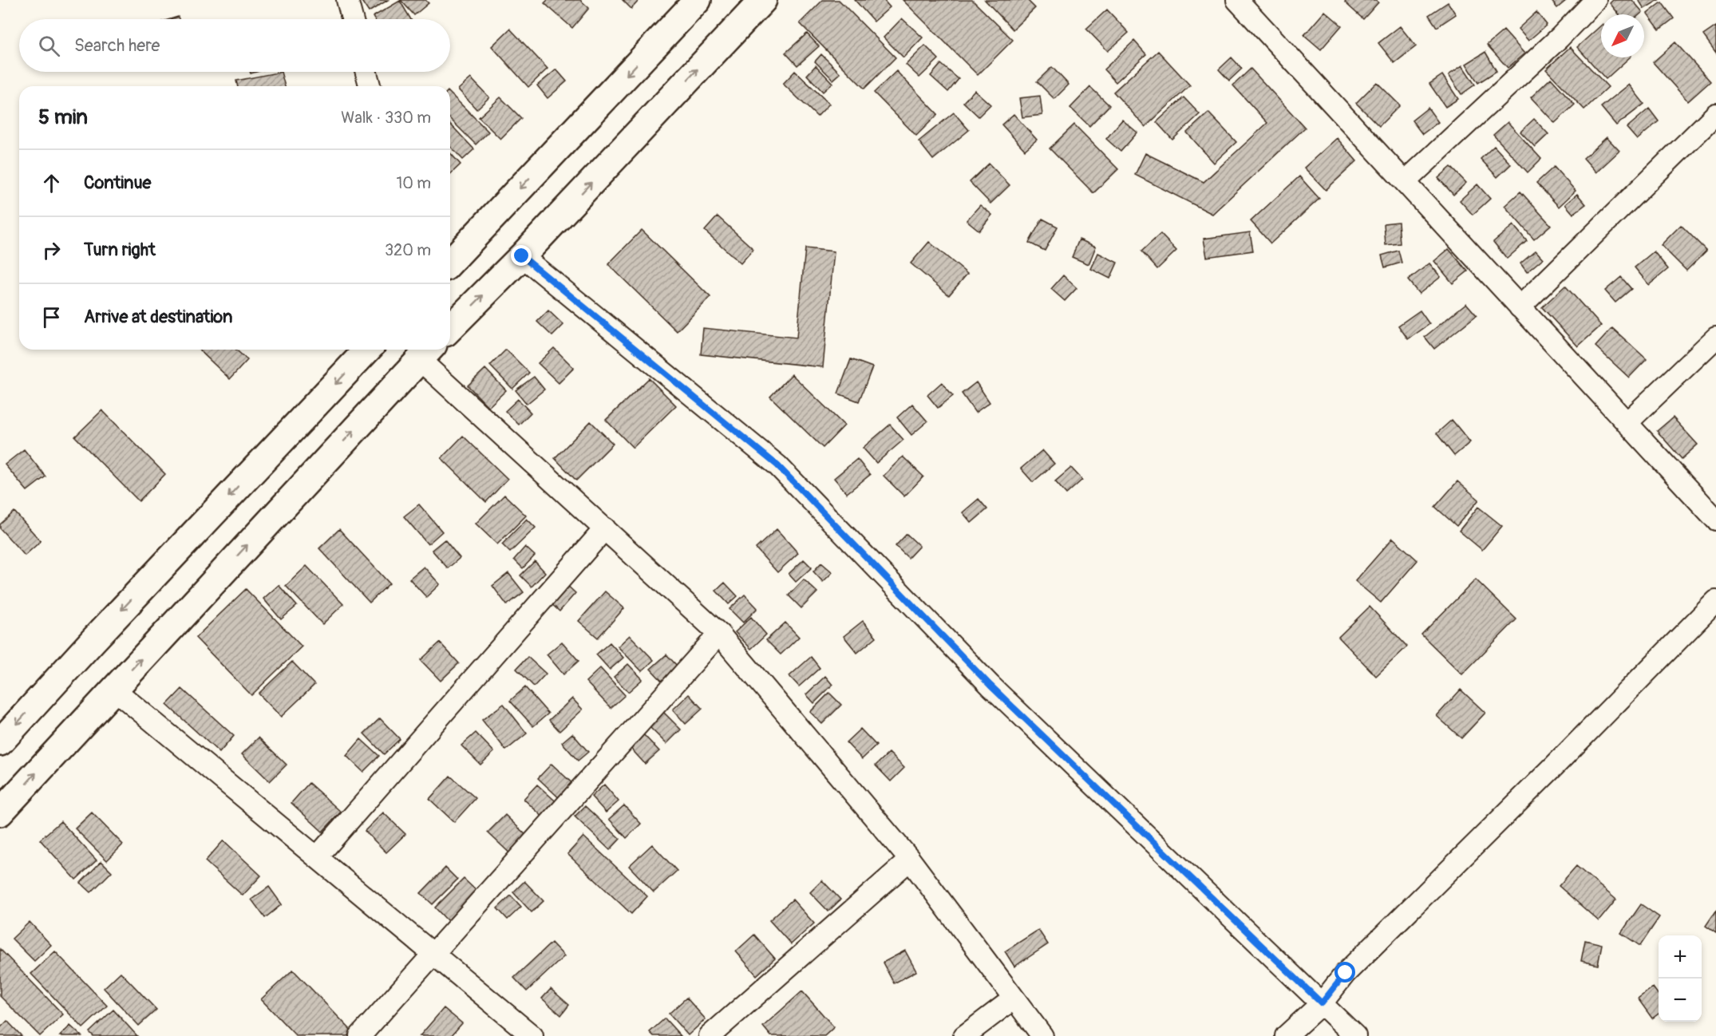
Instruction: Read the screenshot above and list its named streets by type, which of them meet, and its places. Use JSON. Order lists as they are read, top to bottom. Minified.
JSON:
{"north":"bottom left","page":{"search":"Search here","heading":["5 min","Walk · 330 m"],"list":[["Continue","10 m"],["Turn right","320 m"],"Arrive at destination"],"map_buttons":["+","−"]}}
